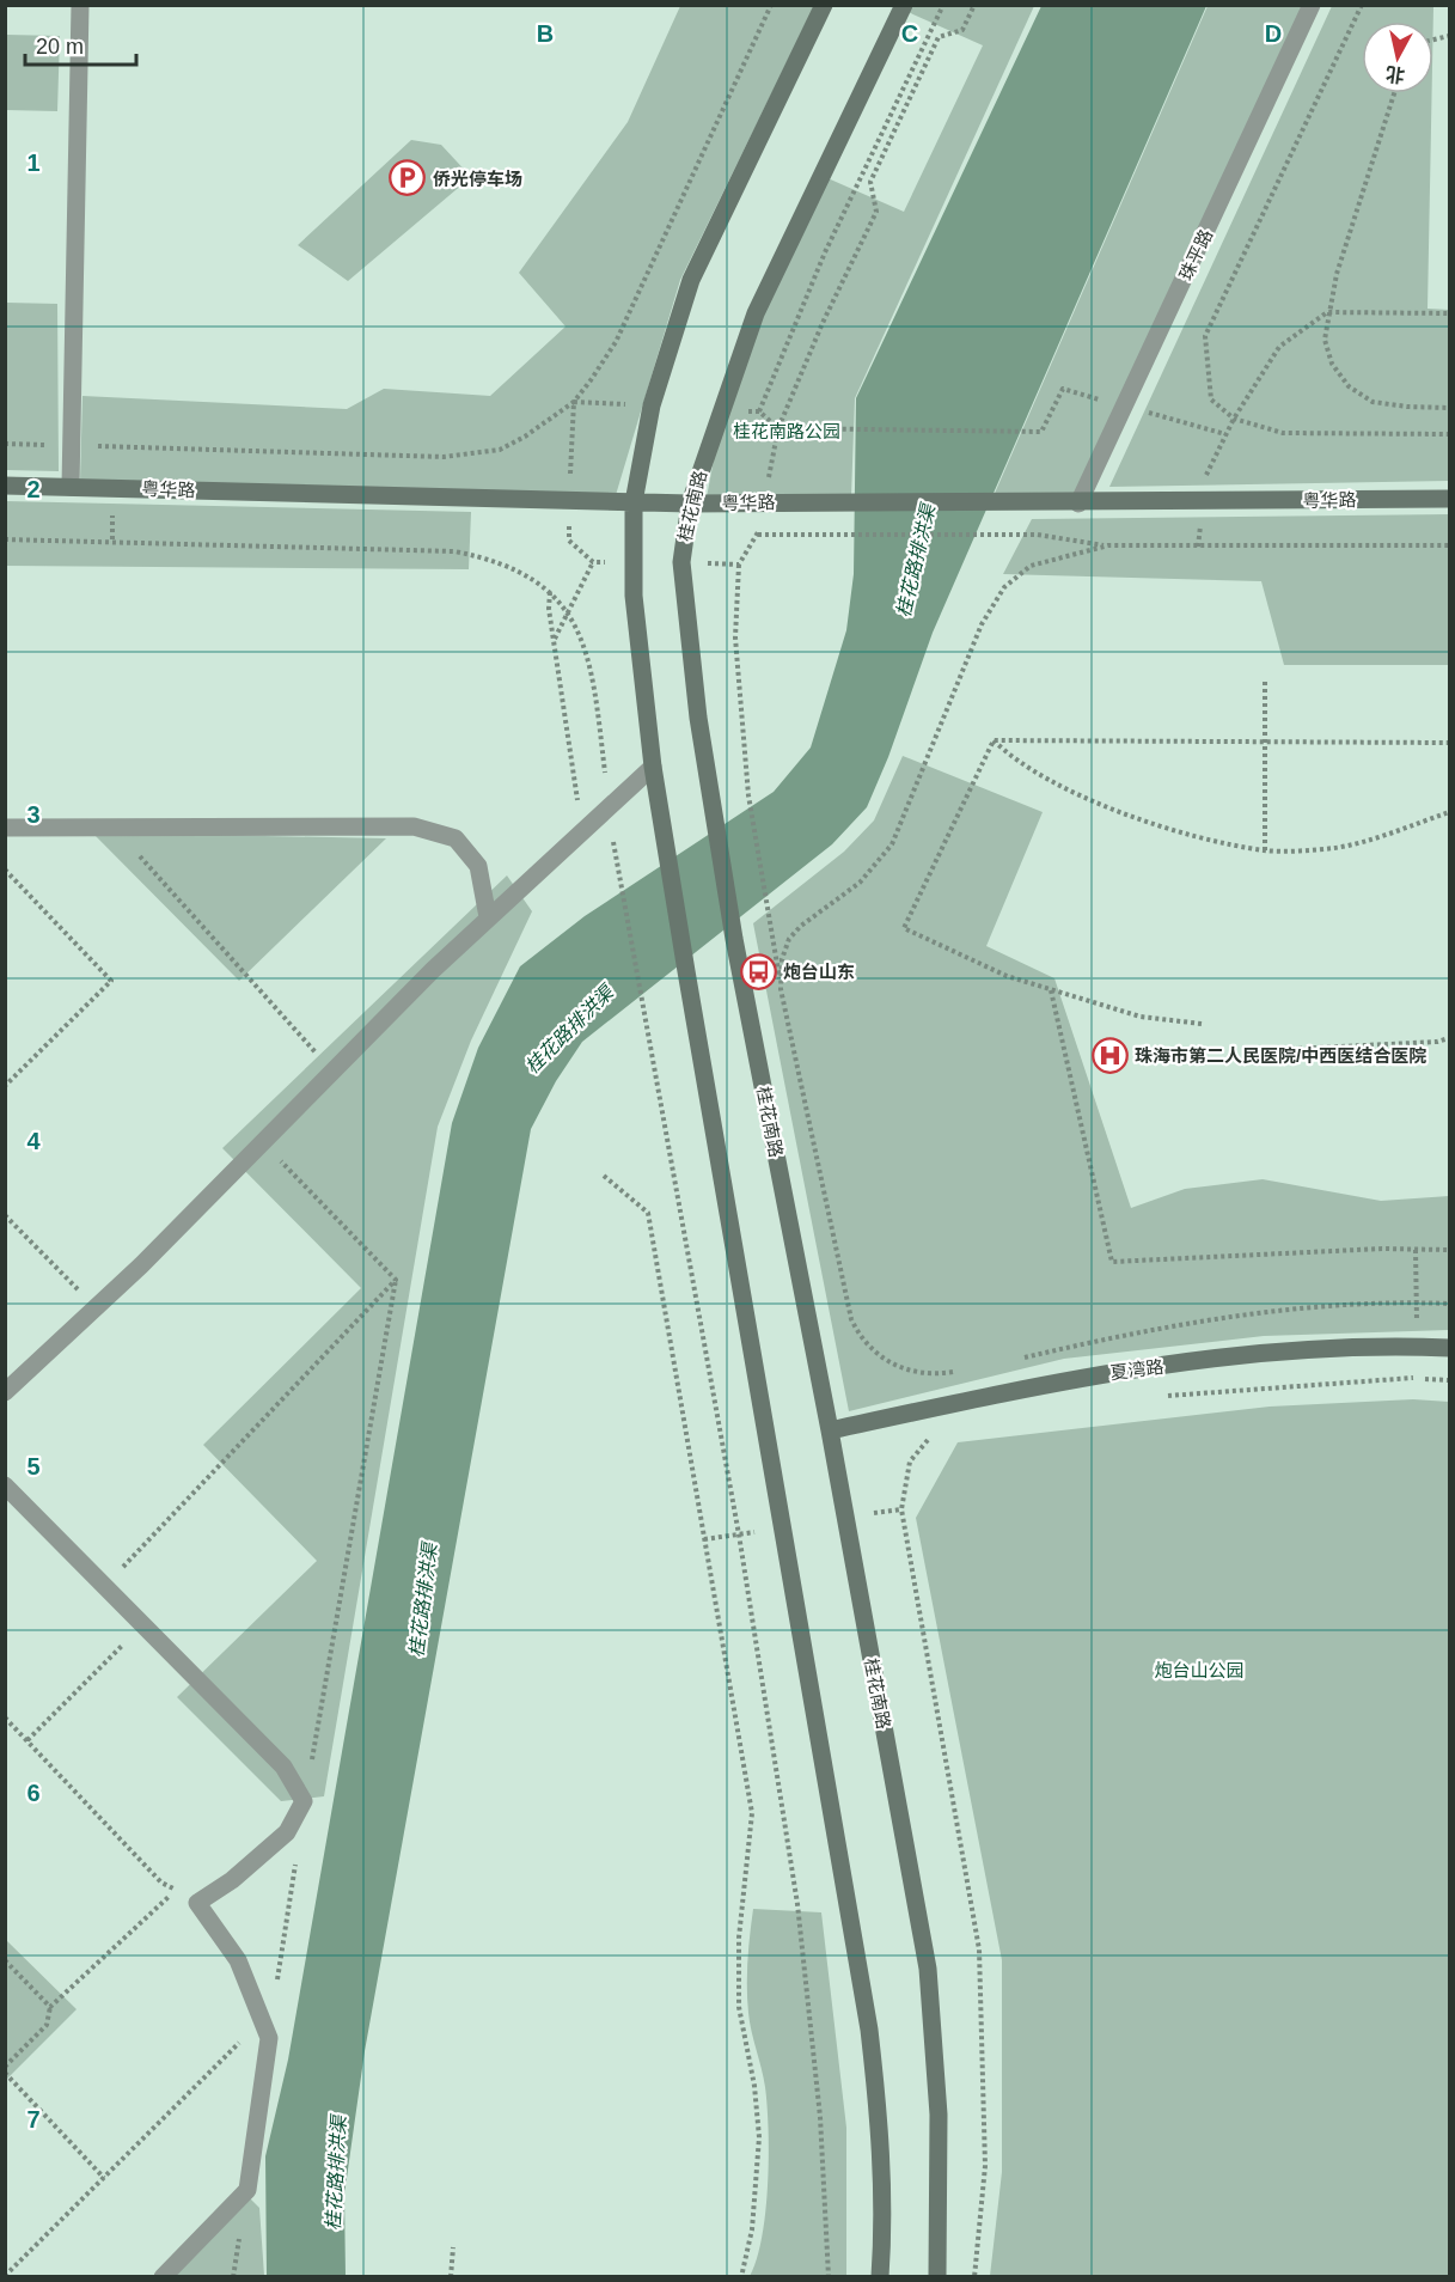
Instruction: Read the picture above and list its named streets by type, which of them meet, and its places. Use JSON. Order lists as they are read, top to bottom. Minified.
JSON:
{"streets":{"main road":["粤华路","桂花南路","夏湾路"],"street":["珠平路"]},"crossings":[["珠平路","粤华路"],["粤华路","桂花南路"],["桂花南路","夏湾路"]],"water":["桂花路排洪渠"],"parks":["桂花南路公园","炮台山公园"],"places":{"parking":["侨光停车场"],"bus stop":["炮台山东"],"hospital":["珠海市第二人民医院/中西医结合医院"]},"scale_bar":"20 m","north":"bottom","grid":{"columns":["B","C","D"],"rows":["1","2","3","4","5","6","7"]}}
